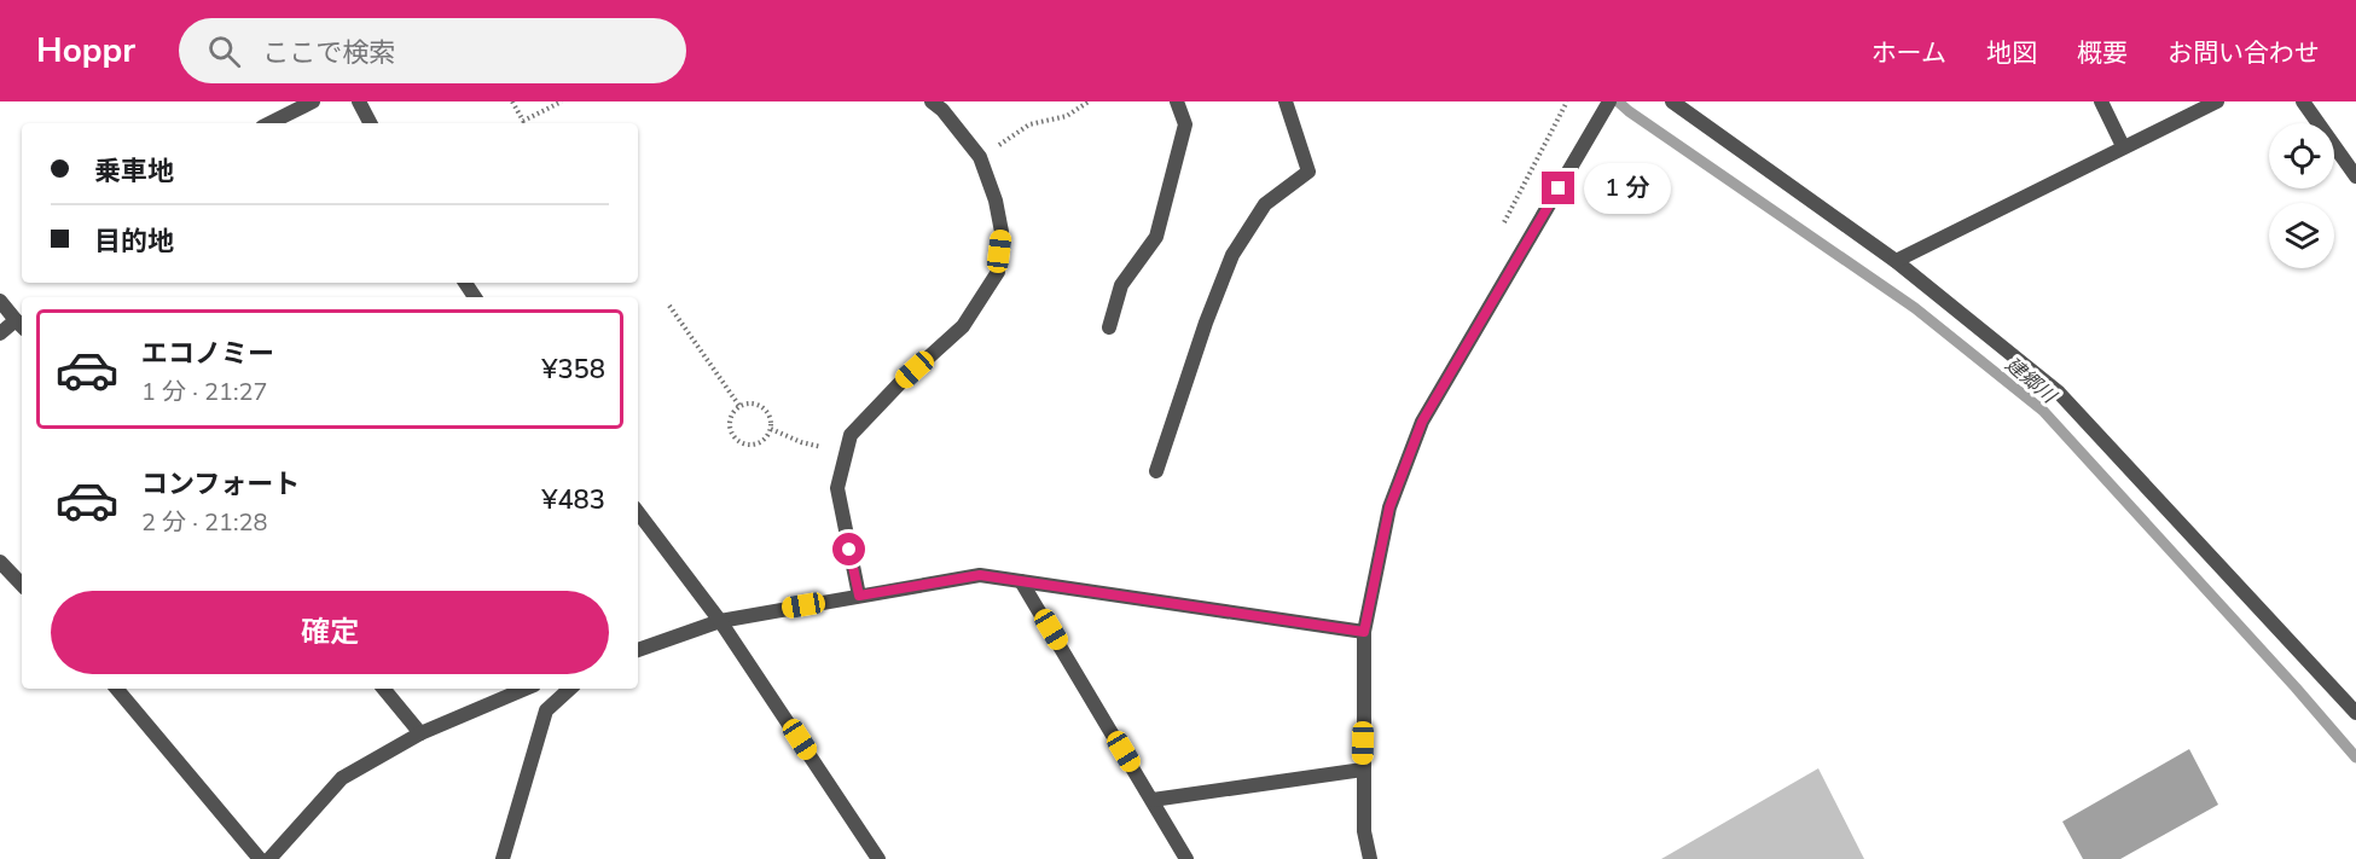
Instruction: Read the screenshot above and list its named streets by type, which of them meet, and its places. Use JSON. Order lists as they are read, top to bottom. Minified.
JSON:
{"water":["建郷川"],"page":{"header":"Hoppr","search":"ここで検索","nav":["ホーム","地図","概要","お問い合わせ"],"banner":["乗車地","目的地"],"bubble":"1 分","list":[{"name":"エコノミー","note":"1 分 · 21:27","value":"¥358"},{"name":"コンフォート","note":"2 分 · 21:28","value":"¥483"}],"buttons":"確定"}}
